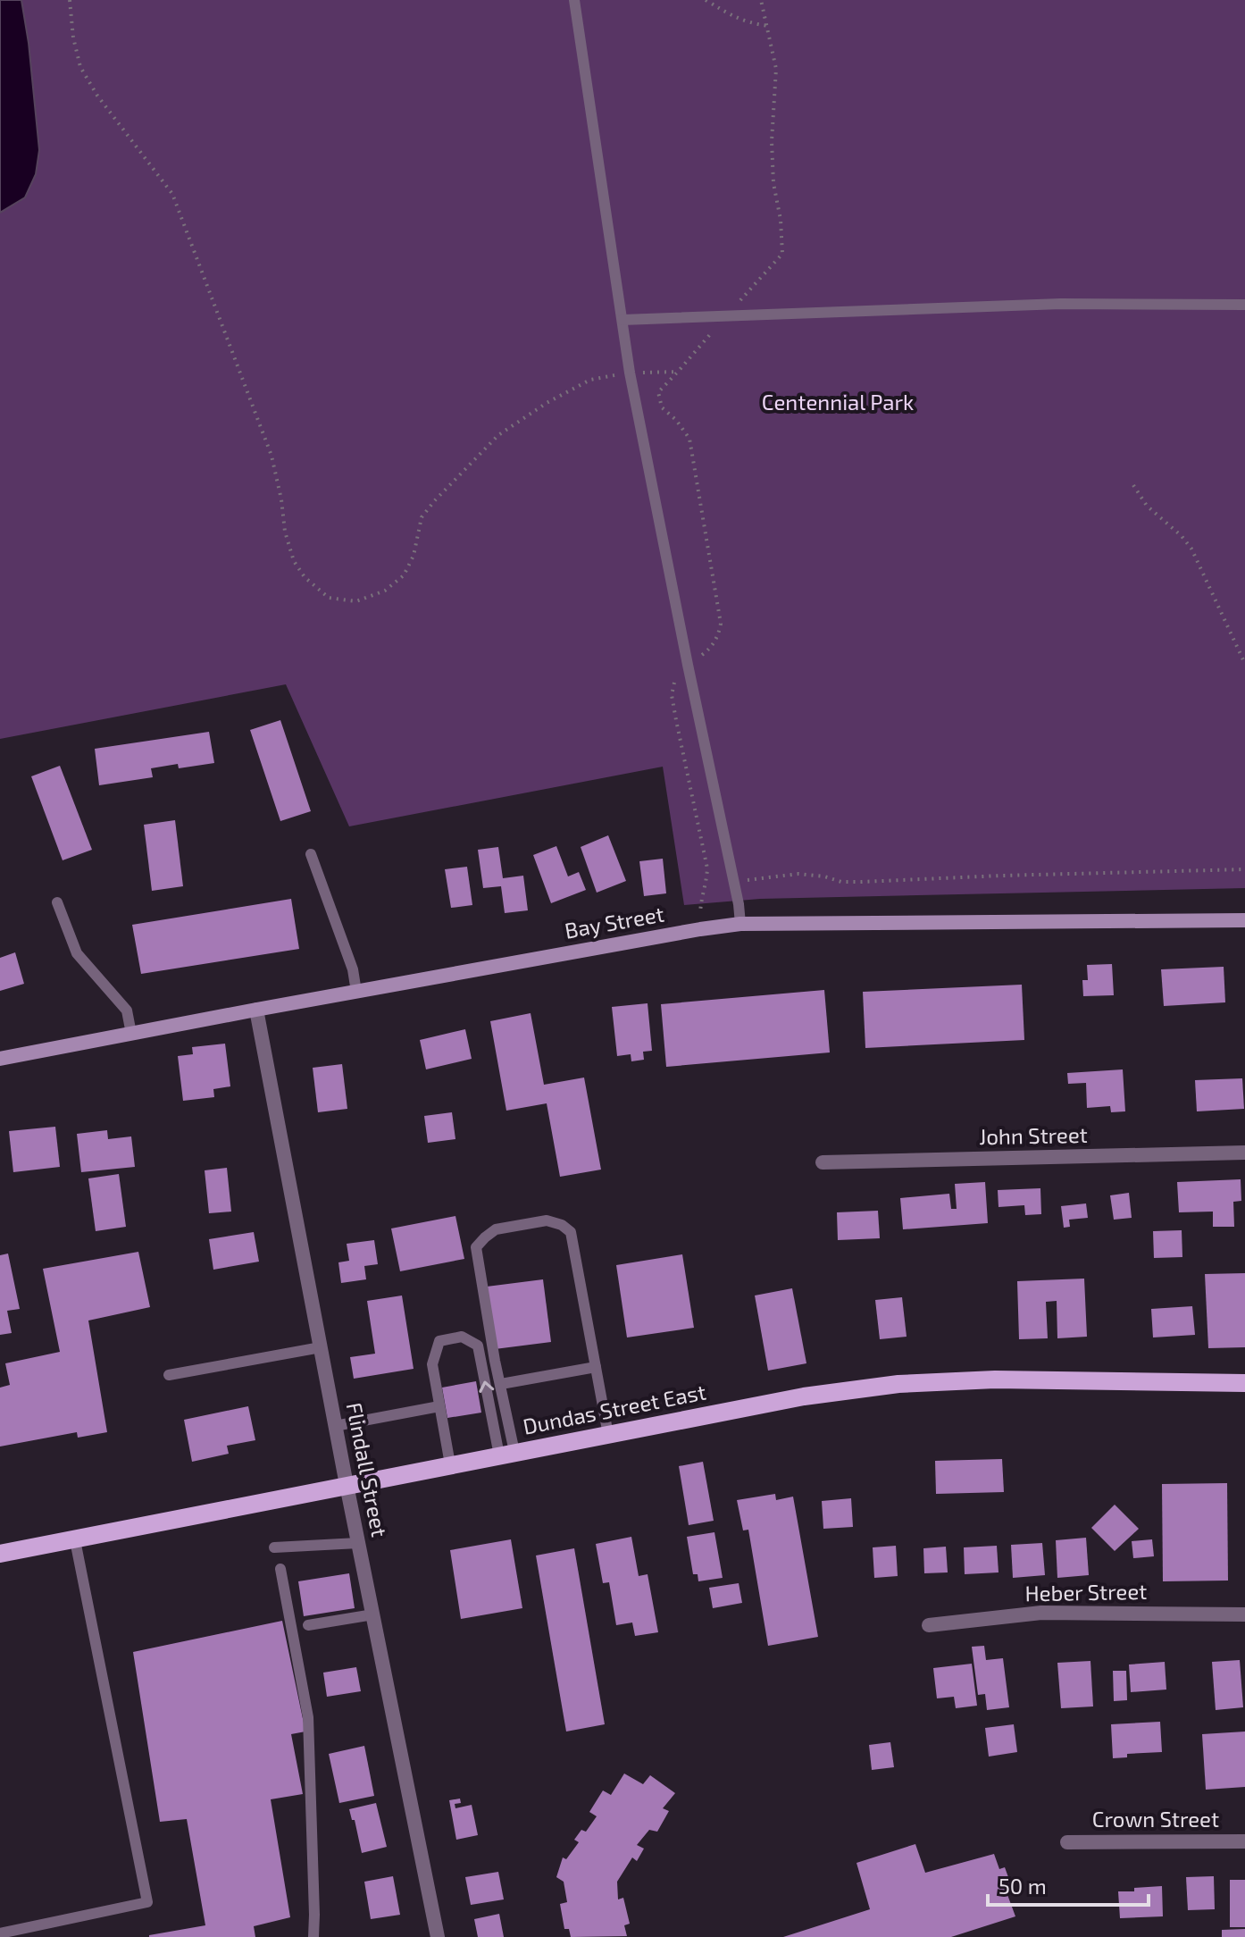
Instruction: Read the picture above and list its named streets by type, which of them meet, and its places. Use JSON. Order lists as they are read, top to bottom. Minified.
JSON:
{"streets":{"main road":["Dundas Street East"],"street":["Bay Street","John Street","Flindall Street","Heber Street","Crown Street"]},"crossings":[["Bay Street","Flindall Street"],["Dundas Street East","Flindall Street"]],"parks":["Centennial Park"],"scale_bar":"50 m"}
